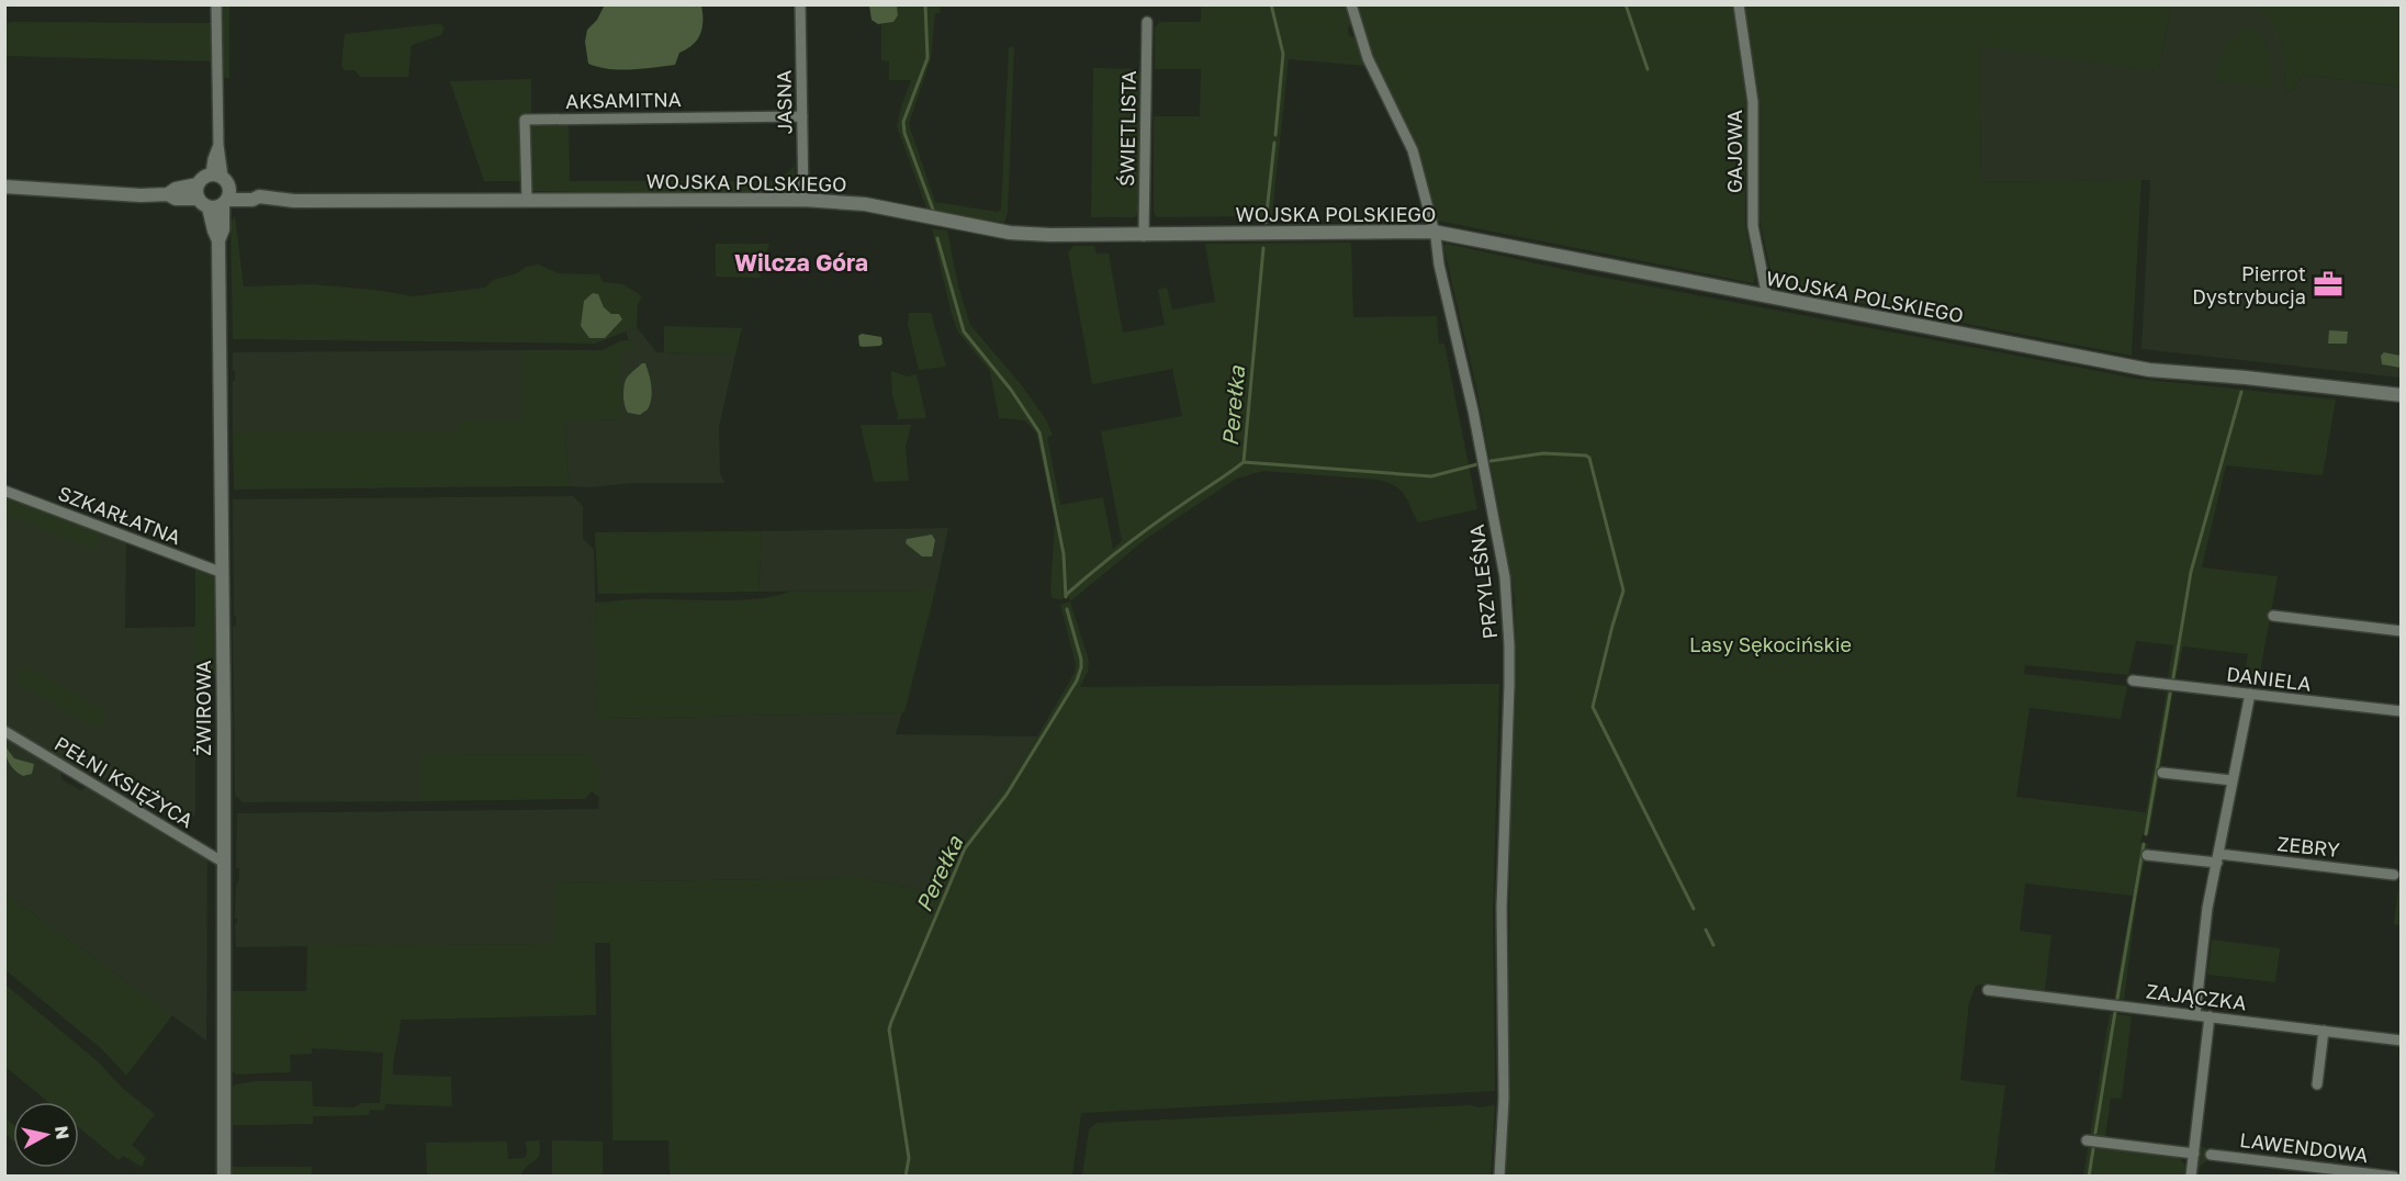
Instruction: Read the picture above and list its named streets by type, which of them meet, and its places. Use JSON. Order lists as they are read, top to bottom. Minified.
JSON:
{"streets":{"street":["AKSAMITNA","JASNA","ŚWIETLISTA","GAJOWA","WOJSKA POLSKIEGO","SZKARŁATNA","PRZYLEŚNA","DANIELA","ŻWIROWA","PEŁNI KSIĘŻYCA","ZEBRY","ZAJĄCZKA","LAWENDOWA"]},"crossings":[["AKSAMITNA","JASNA"],["AKSAMITNA","WOJSKA POLSKIEGO"],["JASNA","WOJSKA POLSKIEGO"],["ŚWIETLISTA","WOJSKA POLSKIEGO"],["GAJOWA","WOJSKA POLSKIEGO"],["WOJSKA POLSKIEGO","PRZYLEŚNA"],["WOJSKA POLSKIEGO","ŻWIROWA"],["SZKARŁATNA","ŻWIROWA"],["ŻWIROWA","PEŁNI KSIĘŻYCA"]],"districts":["Wilcza Góra"],"water":["Perełka"],"parks":["Lasy Sękocińskie"],"places":{"office":["Pierrot Dystrybucja"]},"north":"right"}
